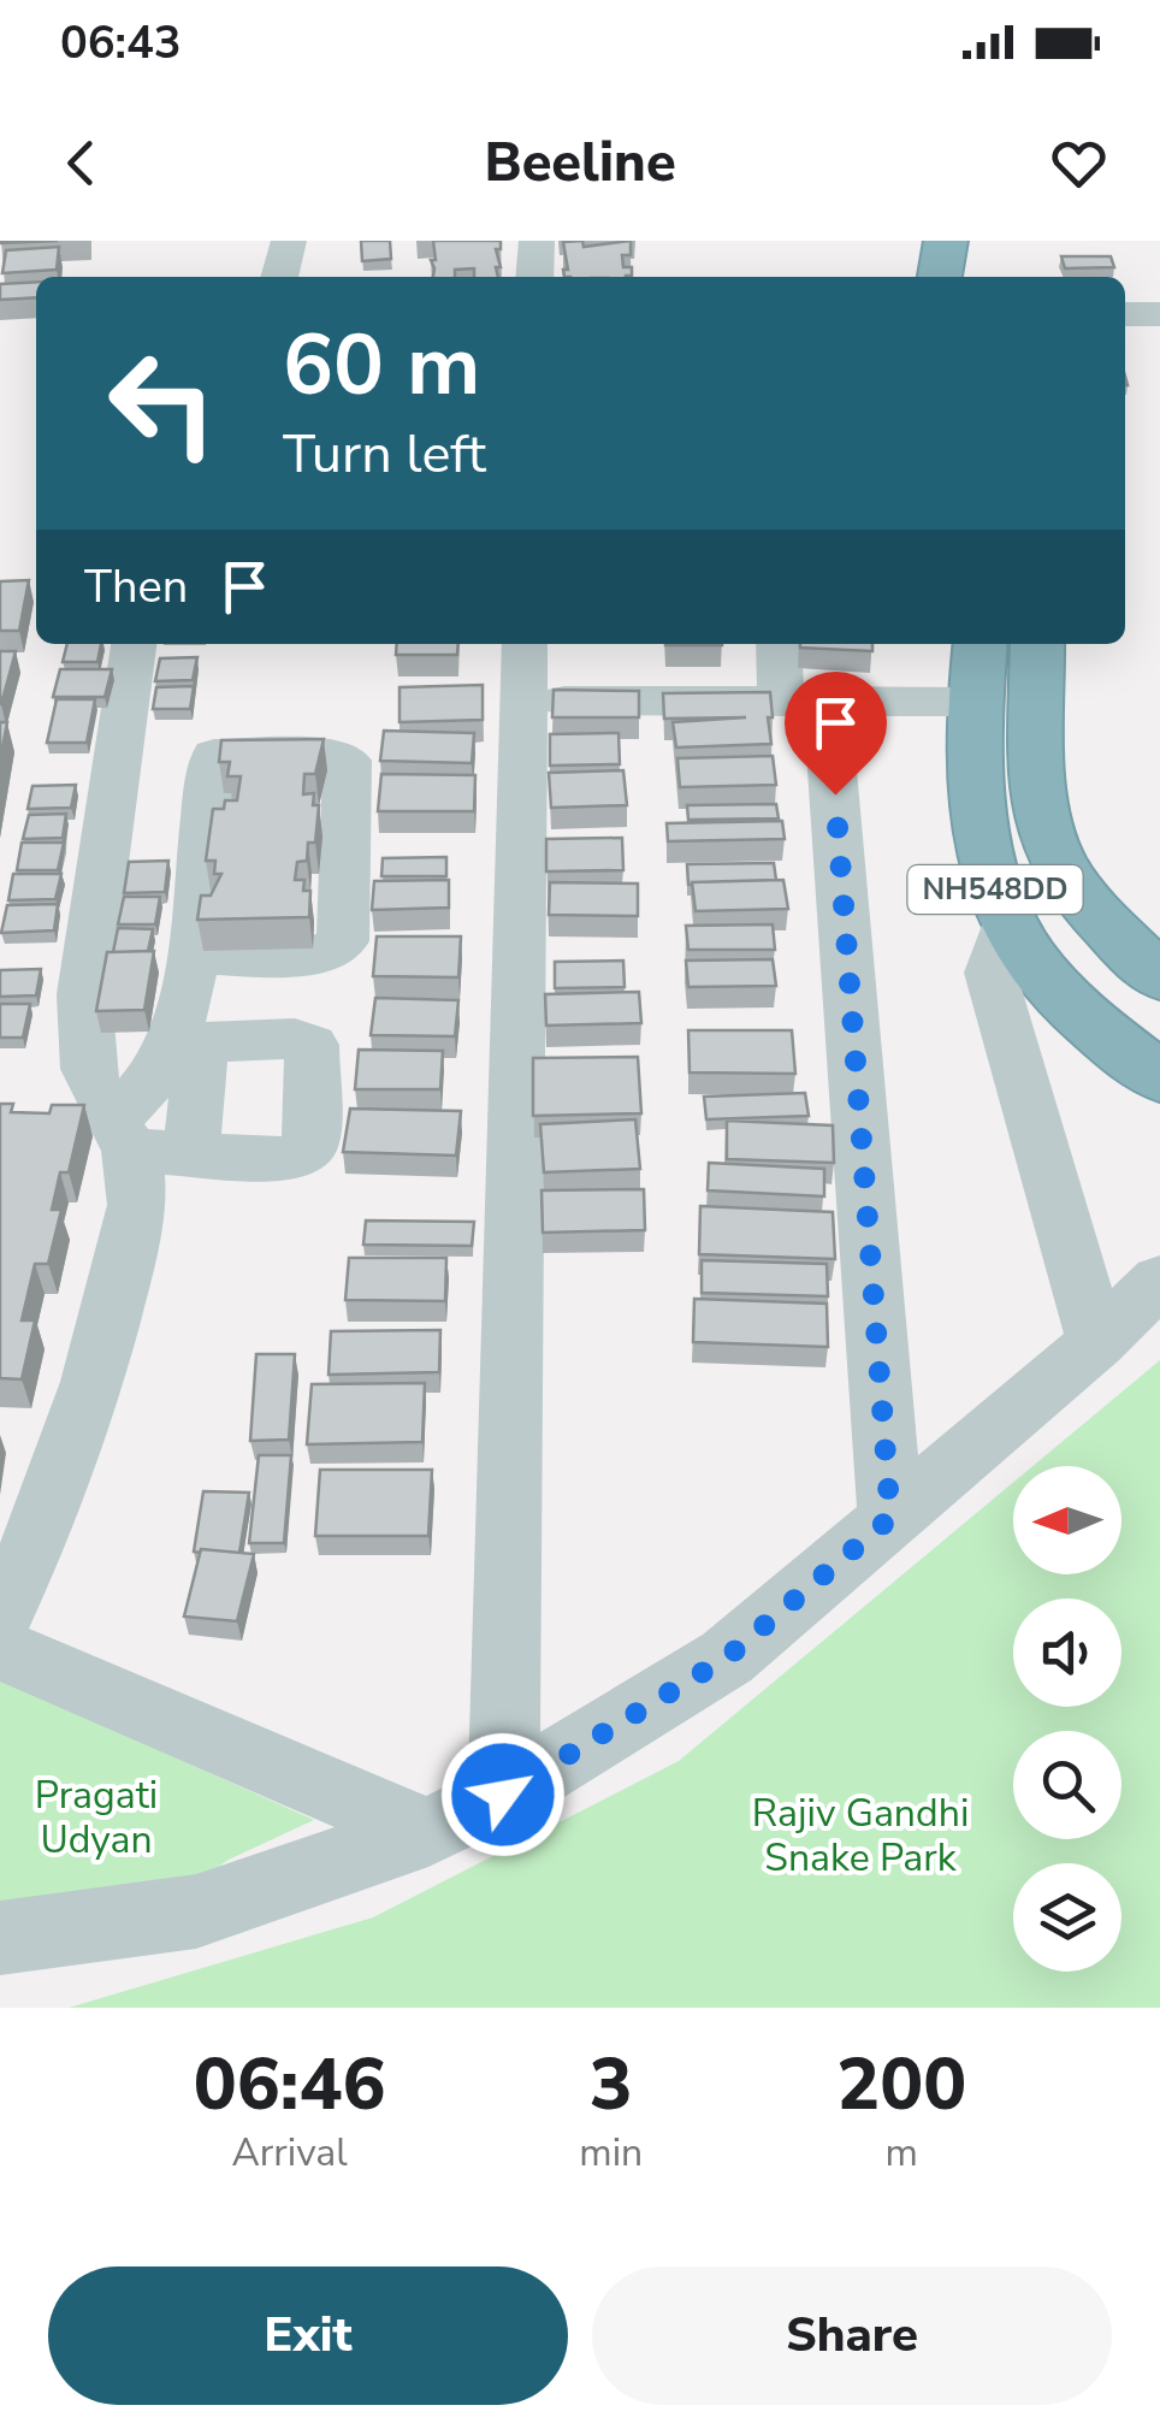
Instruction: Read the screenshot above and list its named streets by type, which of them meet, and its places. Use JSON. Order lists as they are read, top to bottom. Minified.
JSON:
{"streets":{"highway":["NH548DD"]},"parks":["Pragati Udyan","Rajiv Gandhi Snake Park"],"north":"left","page":{"status":"06:43","header":"Beeline","turn":["60 m","Turn left"],"then":"Then","eta":["06:46","Arrival","3","min","200","m"],"buttons":["Exit","Share"]}}
